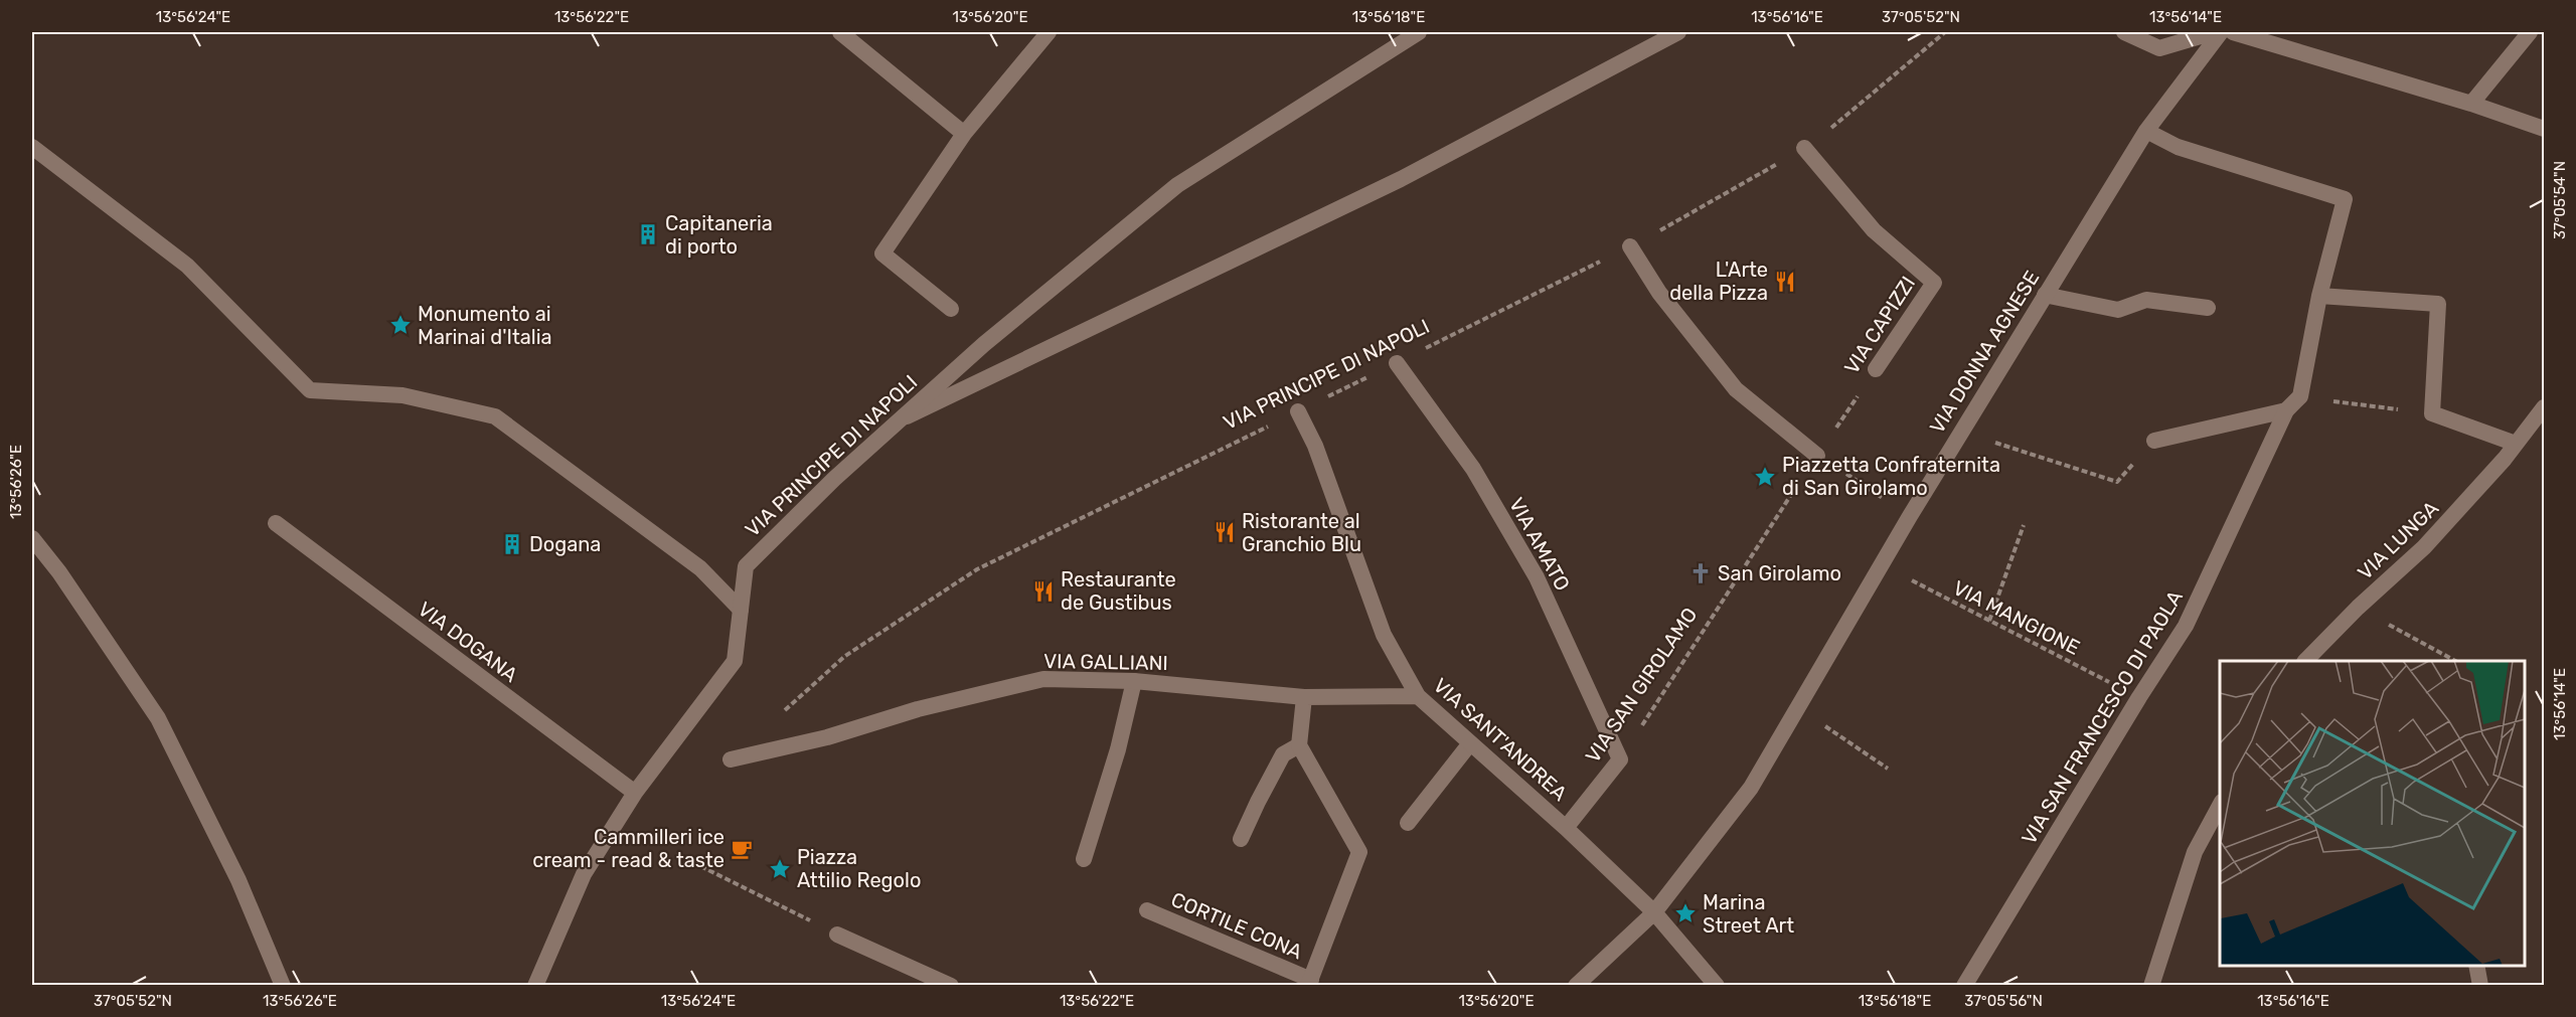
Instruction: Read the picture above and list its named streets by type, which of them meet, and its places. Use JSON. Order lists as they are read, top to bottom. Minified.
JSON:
{"streets":{"street":["VIA CAPIZZI","VIA DONNA AGNESE","VIA PRINCIPE DI NAPOLI","VIA LUNGA","VIA AMATO","VIA DOGANA","VIA GALLIANI","VIA SAN GIROLAMO","VIA SAN FRANCESCO DI PAOLA","VIA SANT'ANDREA","CORTILE CONA"],"path":["VIA MANGIONE"]},"crossings":[["VIA CAPIZZI","VIA PRINCIPE DI NAPOLI"],["VIA CAPIZZI","VIA SAN GIROLAMO"],["VIA DONNA AGNESE","VIA MANGIONE"],["VIA DONNA AGNESE","VIA SANT'ANDREA"],["VIA PRINCIPE DI NAPOLI","VIA AMATO"],["VIA PRINCIPE DI NAPOLI","VIA DOGANA"],["VIA PRINCIPE DI NAPOLI","VIA SANT'ANDREA"],["VIA AMATO","VIA SAN GIROLAMO"],["VIA MANGIONE","VIA SAN FRANCESCO DI PAOLA"],["VIA GALLIANI","VIA SANT'ANDREA"],["VIA SAN GIROLAMO","VIA SANT'ANDREA"]],"places":{"building":["Capitaneria di porto","Dogana"],"restaurant":["L'Arte della Pizza","Ristorante al Granchio Blu","Restaurante de Gustibus"],"place":["Monumento ai Marinai d'Italia","Piazzetta Confraternita di San Girolamo","Piazza Attilio Regolo","Marina Street Art"],"church":["San Girolamo"],"cafe":["Cammilleri ice cream - read & taste"]},"coordinates":["13°56'24\"E","13°56'22\"E","13°56'20\"E","13°56'18\"E","13°56'16\"E","37°05'52\"N","13°56'14\"E","37°05'54\"N","13°56'26\"E","37°05'56\"N"]}
